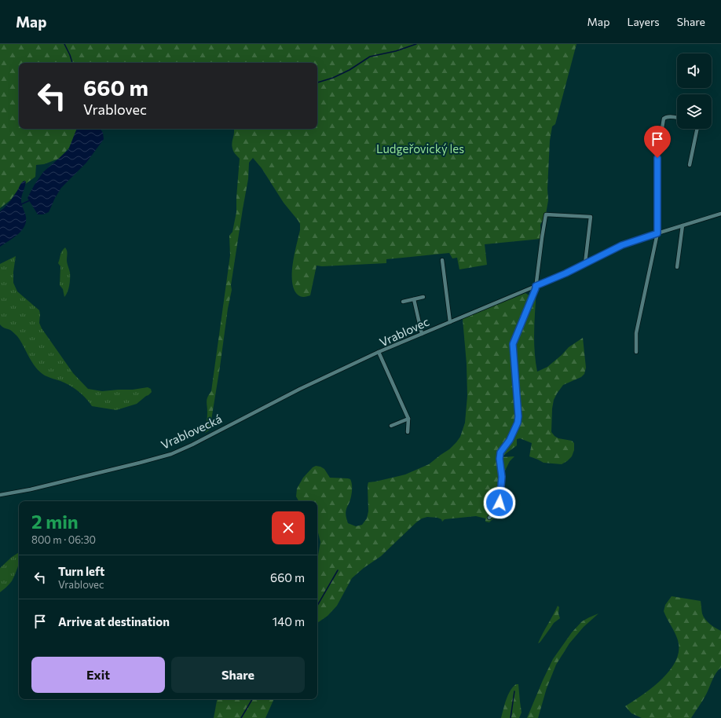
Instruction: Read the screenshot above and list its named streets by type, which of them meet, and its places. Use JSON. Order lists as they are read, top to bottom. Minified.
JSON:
{"streets":{"street":["Vrablovec","Vrablovecká"]},"crossings":[["Vrablovec","Vrablovecká"]],"parks":["Ludgeřovický les"],"page":{"header":"Map","nav":["Map","Layers","Share"],"turn":["660 m","Vrablovec"],"heading":["2 min","800 m · 06:30"],"list":[{"name":"Turn left","note":"Vrablovec","value":"660 m"},{"name":"Arrive at destination","value":"140 m"}],"buttons":["Exit","Share"]}}
